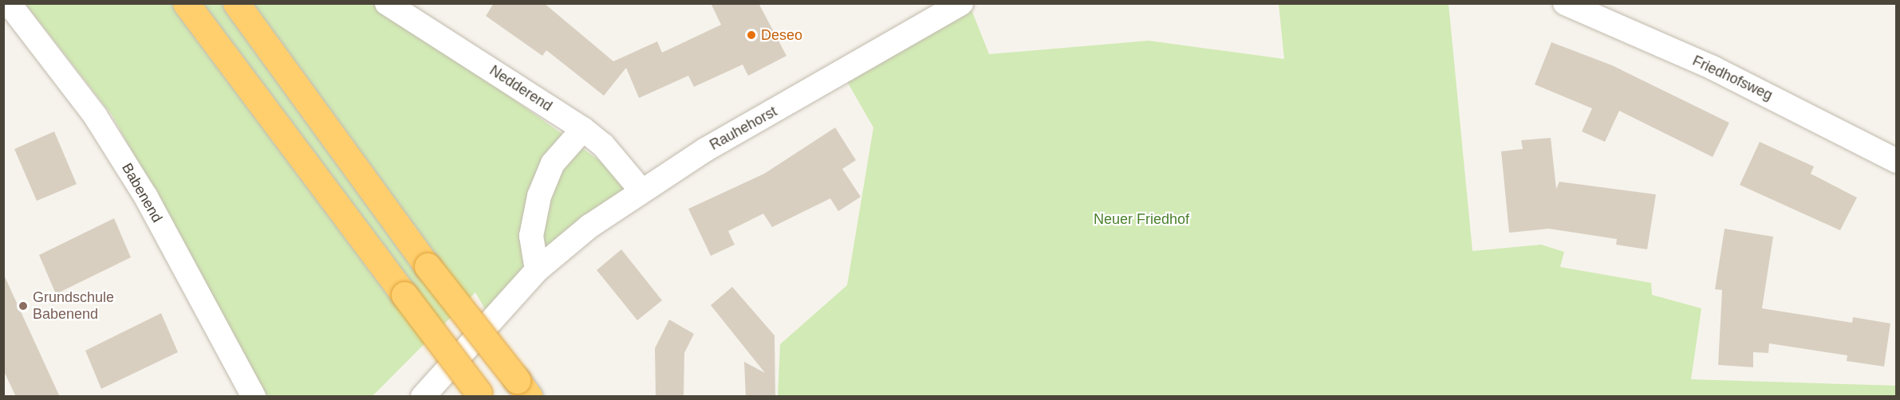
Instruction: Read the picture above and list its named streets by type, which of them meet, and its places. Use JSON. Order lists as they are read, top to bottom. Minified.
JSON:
{"streets":{"street":["Friedhofsweg","Nedderend","Rauhehorst","Babenend"]},"crossings":[["Nedderend","Rauhehorst"]],"parks":["Neuer Friedhof"],"places":["Deseo","Grundschule Babenend"]}
